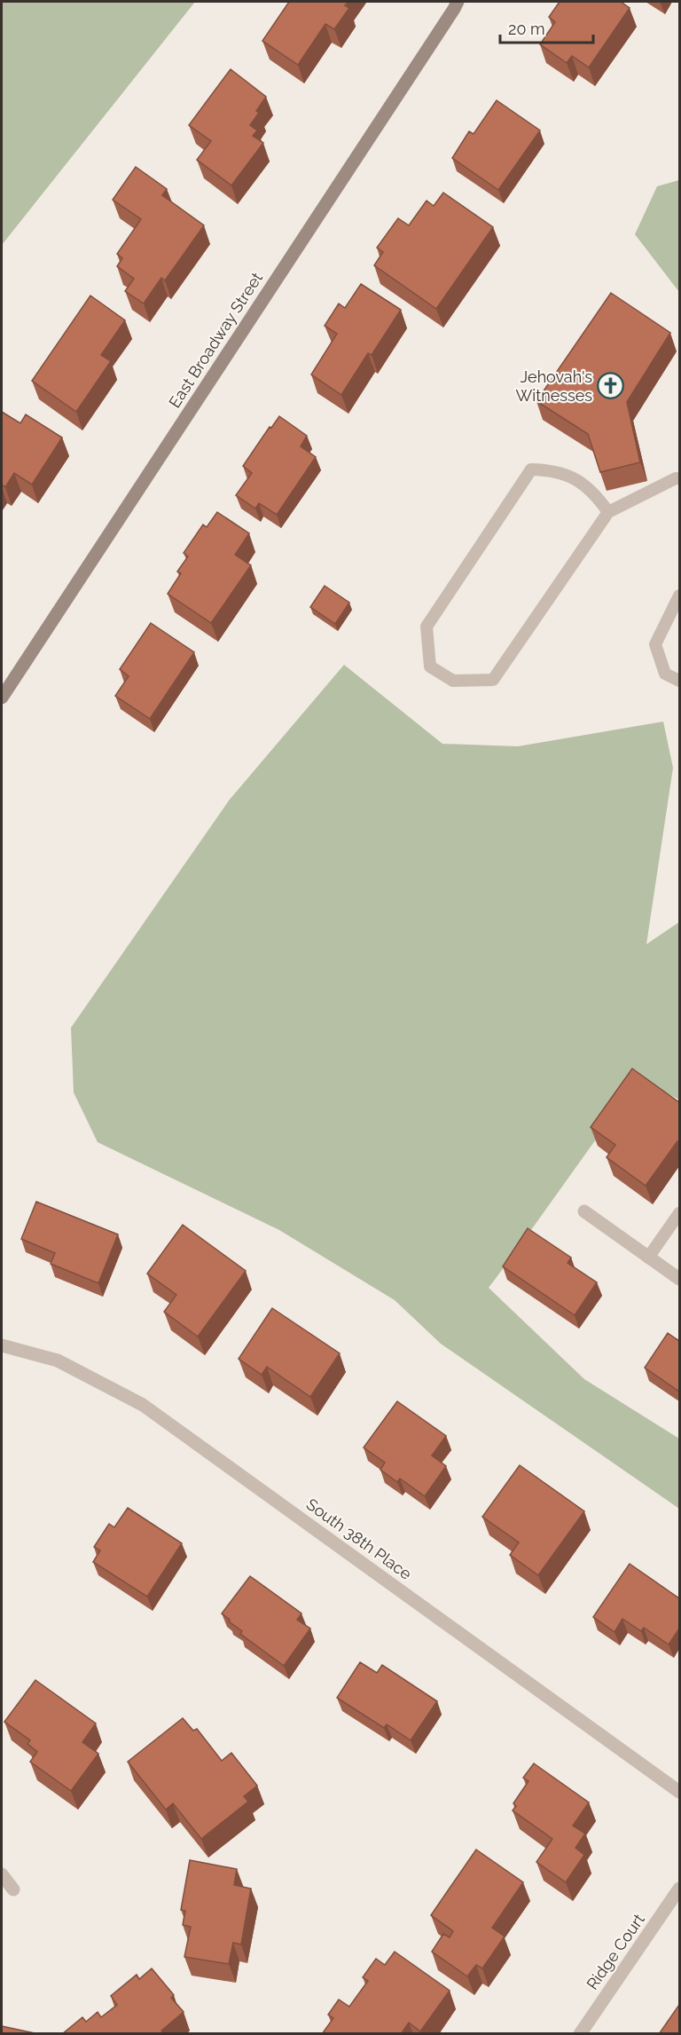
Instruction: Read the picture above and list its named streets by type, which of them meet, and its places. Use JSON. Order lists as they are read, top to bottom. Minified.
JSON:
{"streets":{"street":["East Broadway Street","South 38th Place","Ridge Court"]},"places":{"church":["Jehovah's Witnesses"]},"scale_bar":"20 m"}
